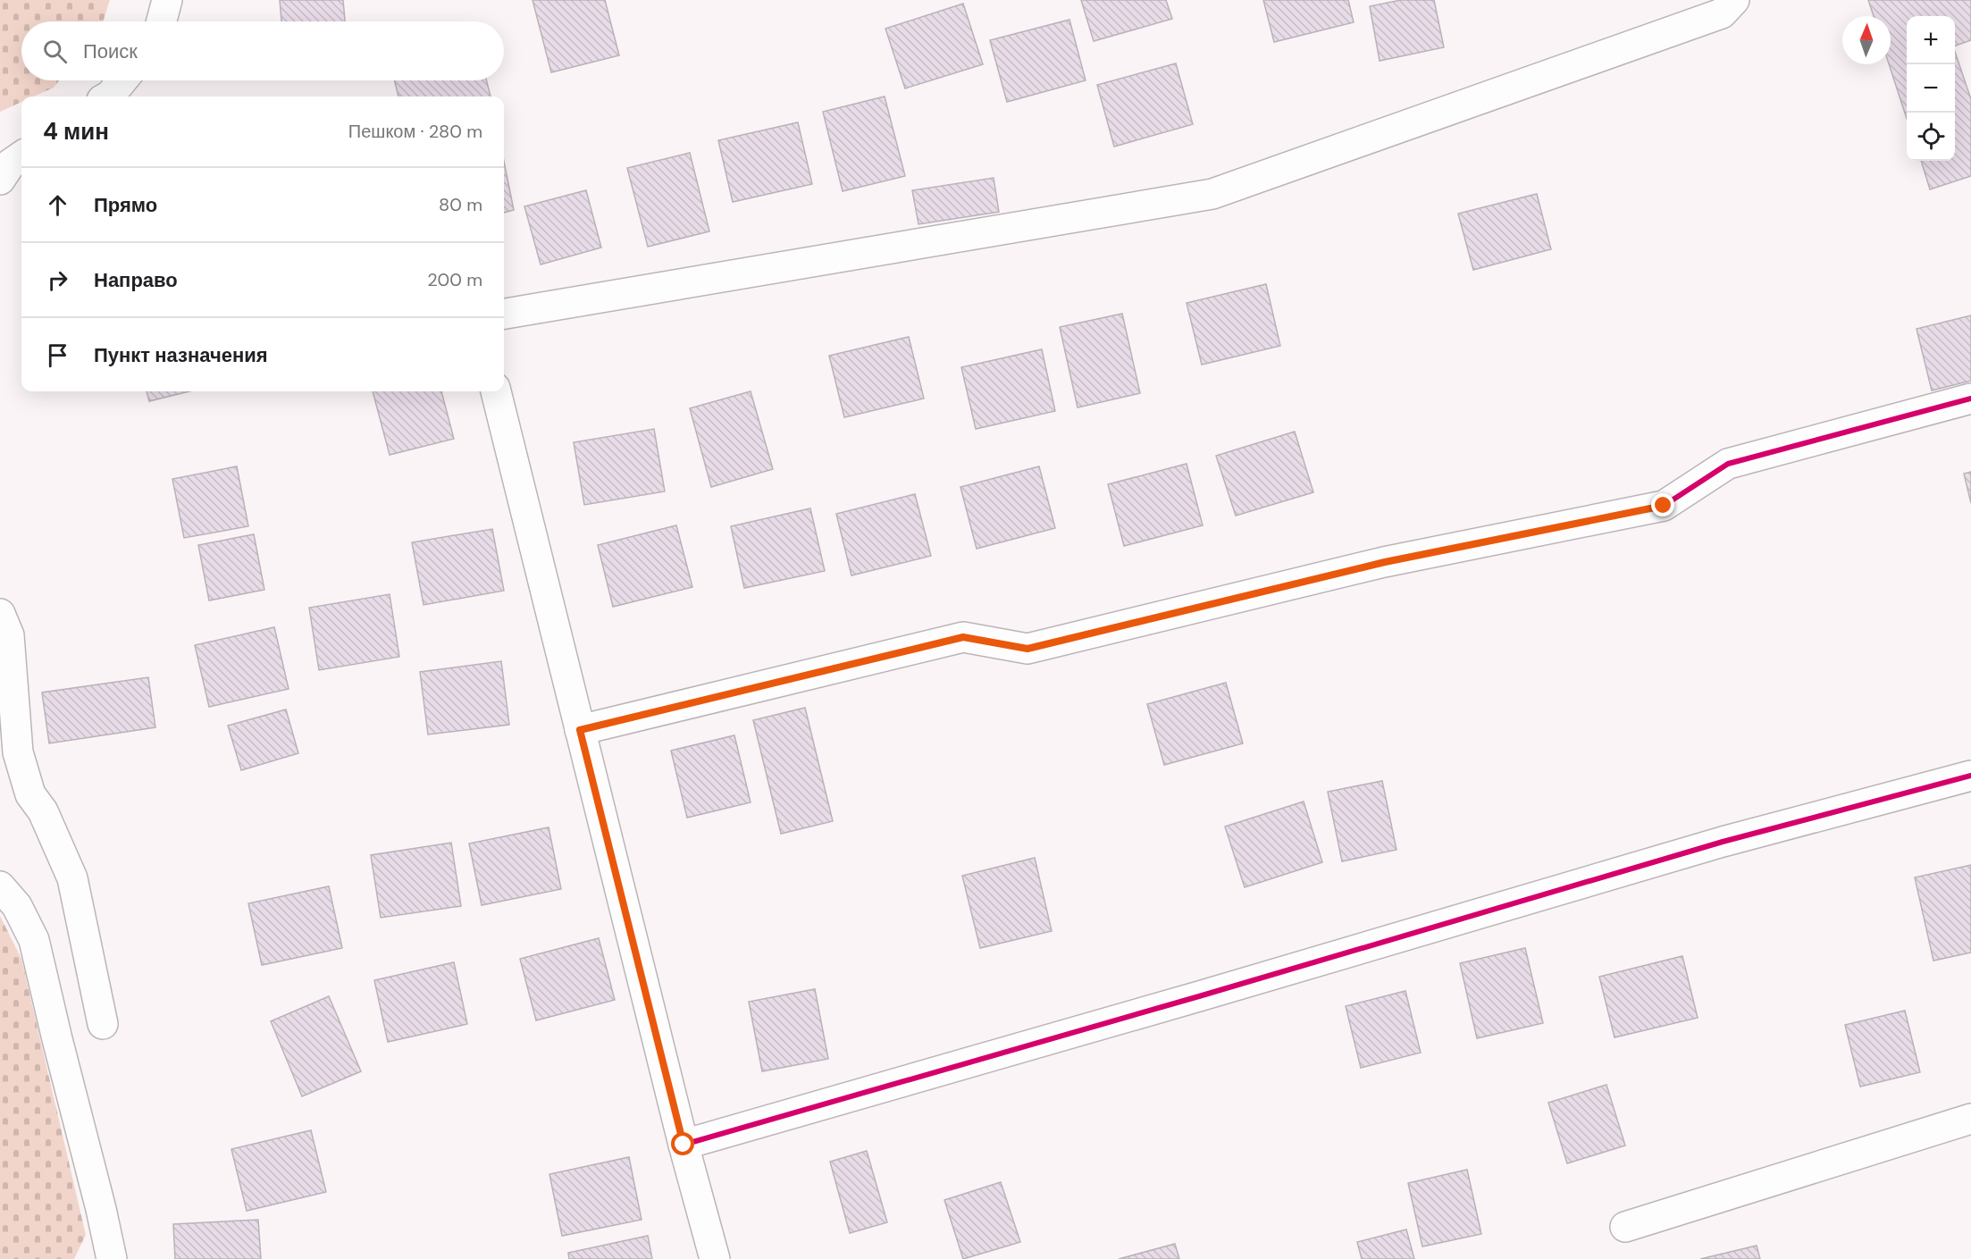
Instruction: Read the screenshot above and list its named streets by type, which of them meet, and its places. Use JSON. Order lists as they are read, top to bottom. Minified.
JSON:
{"north":"top","page":{"map_buttons":["+","−"],"search":"Поиск","heading":["4 мин","Пешком · 280 m"],"list":[["Прямо","80 m"],["Направо","200 m"],"Пункт назначения"]}}
